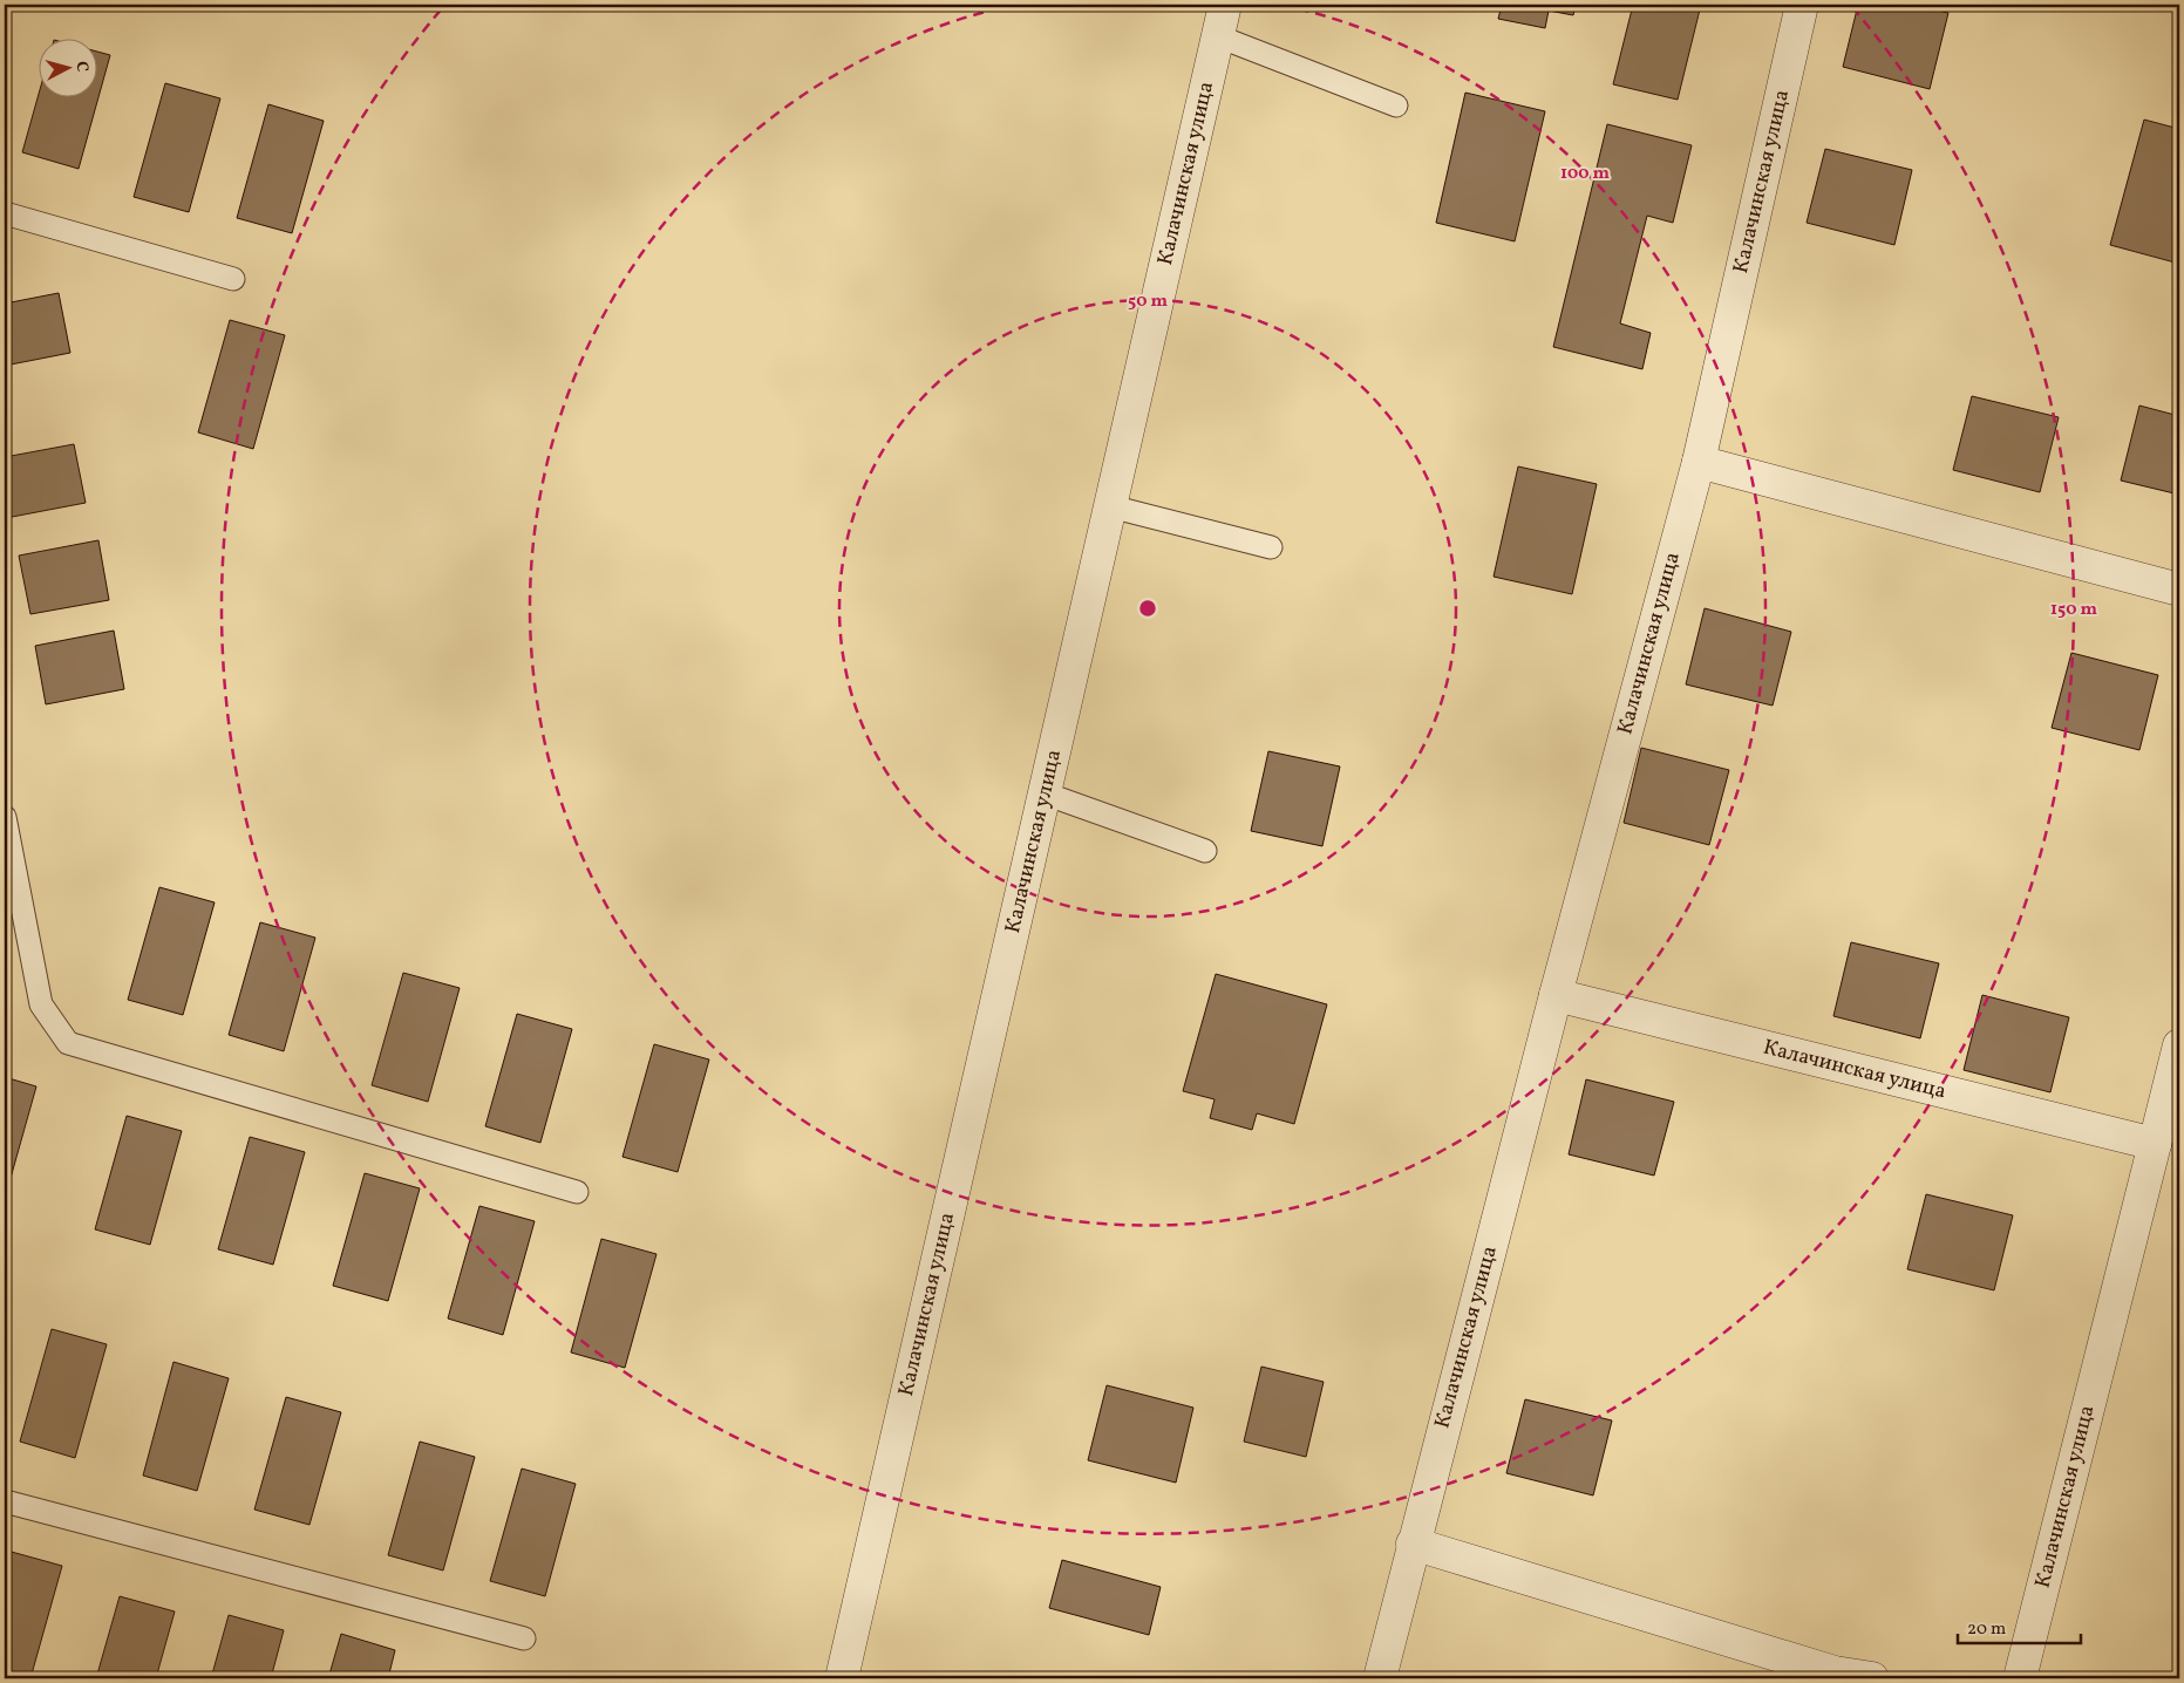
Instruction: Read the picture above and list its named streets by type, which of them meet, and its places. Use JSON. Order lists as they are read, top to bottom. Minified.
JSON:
{"streets":{"street":["Калачинская улица"]},"scale_bar":"20 m","north":"right","rings":["100 m","50 m","150 m"]}
